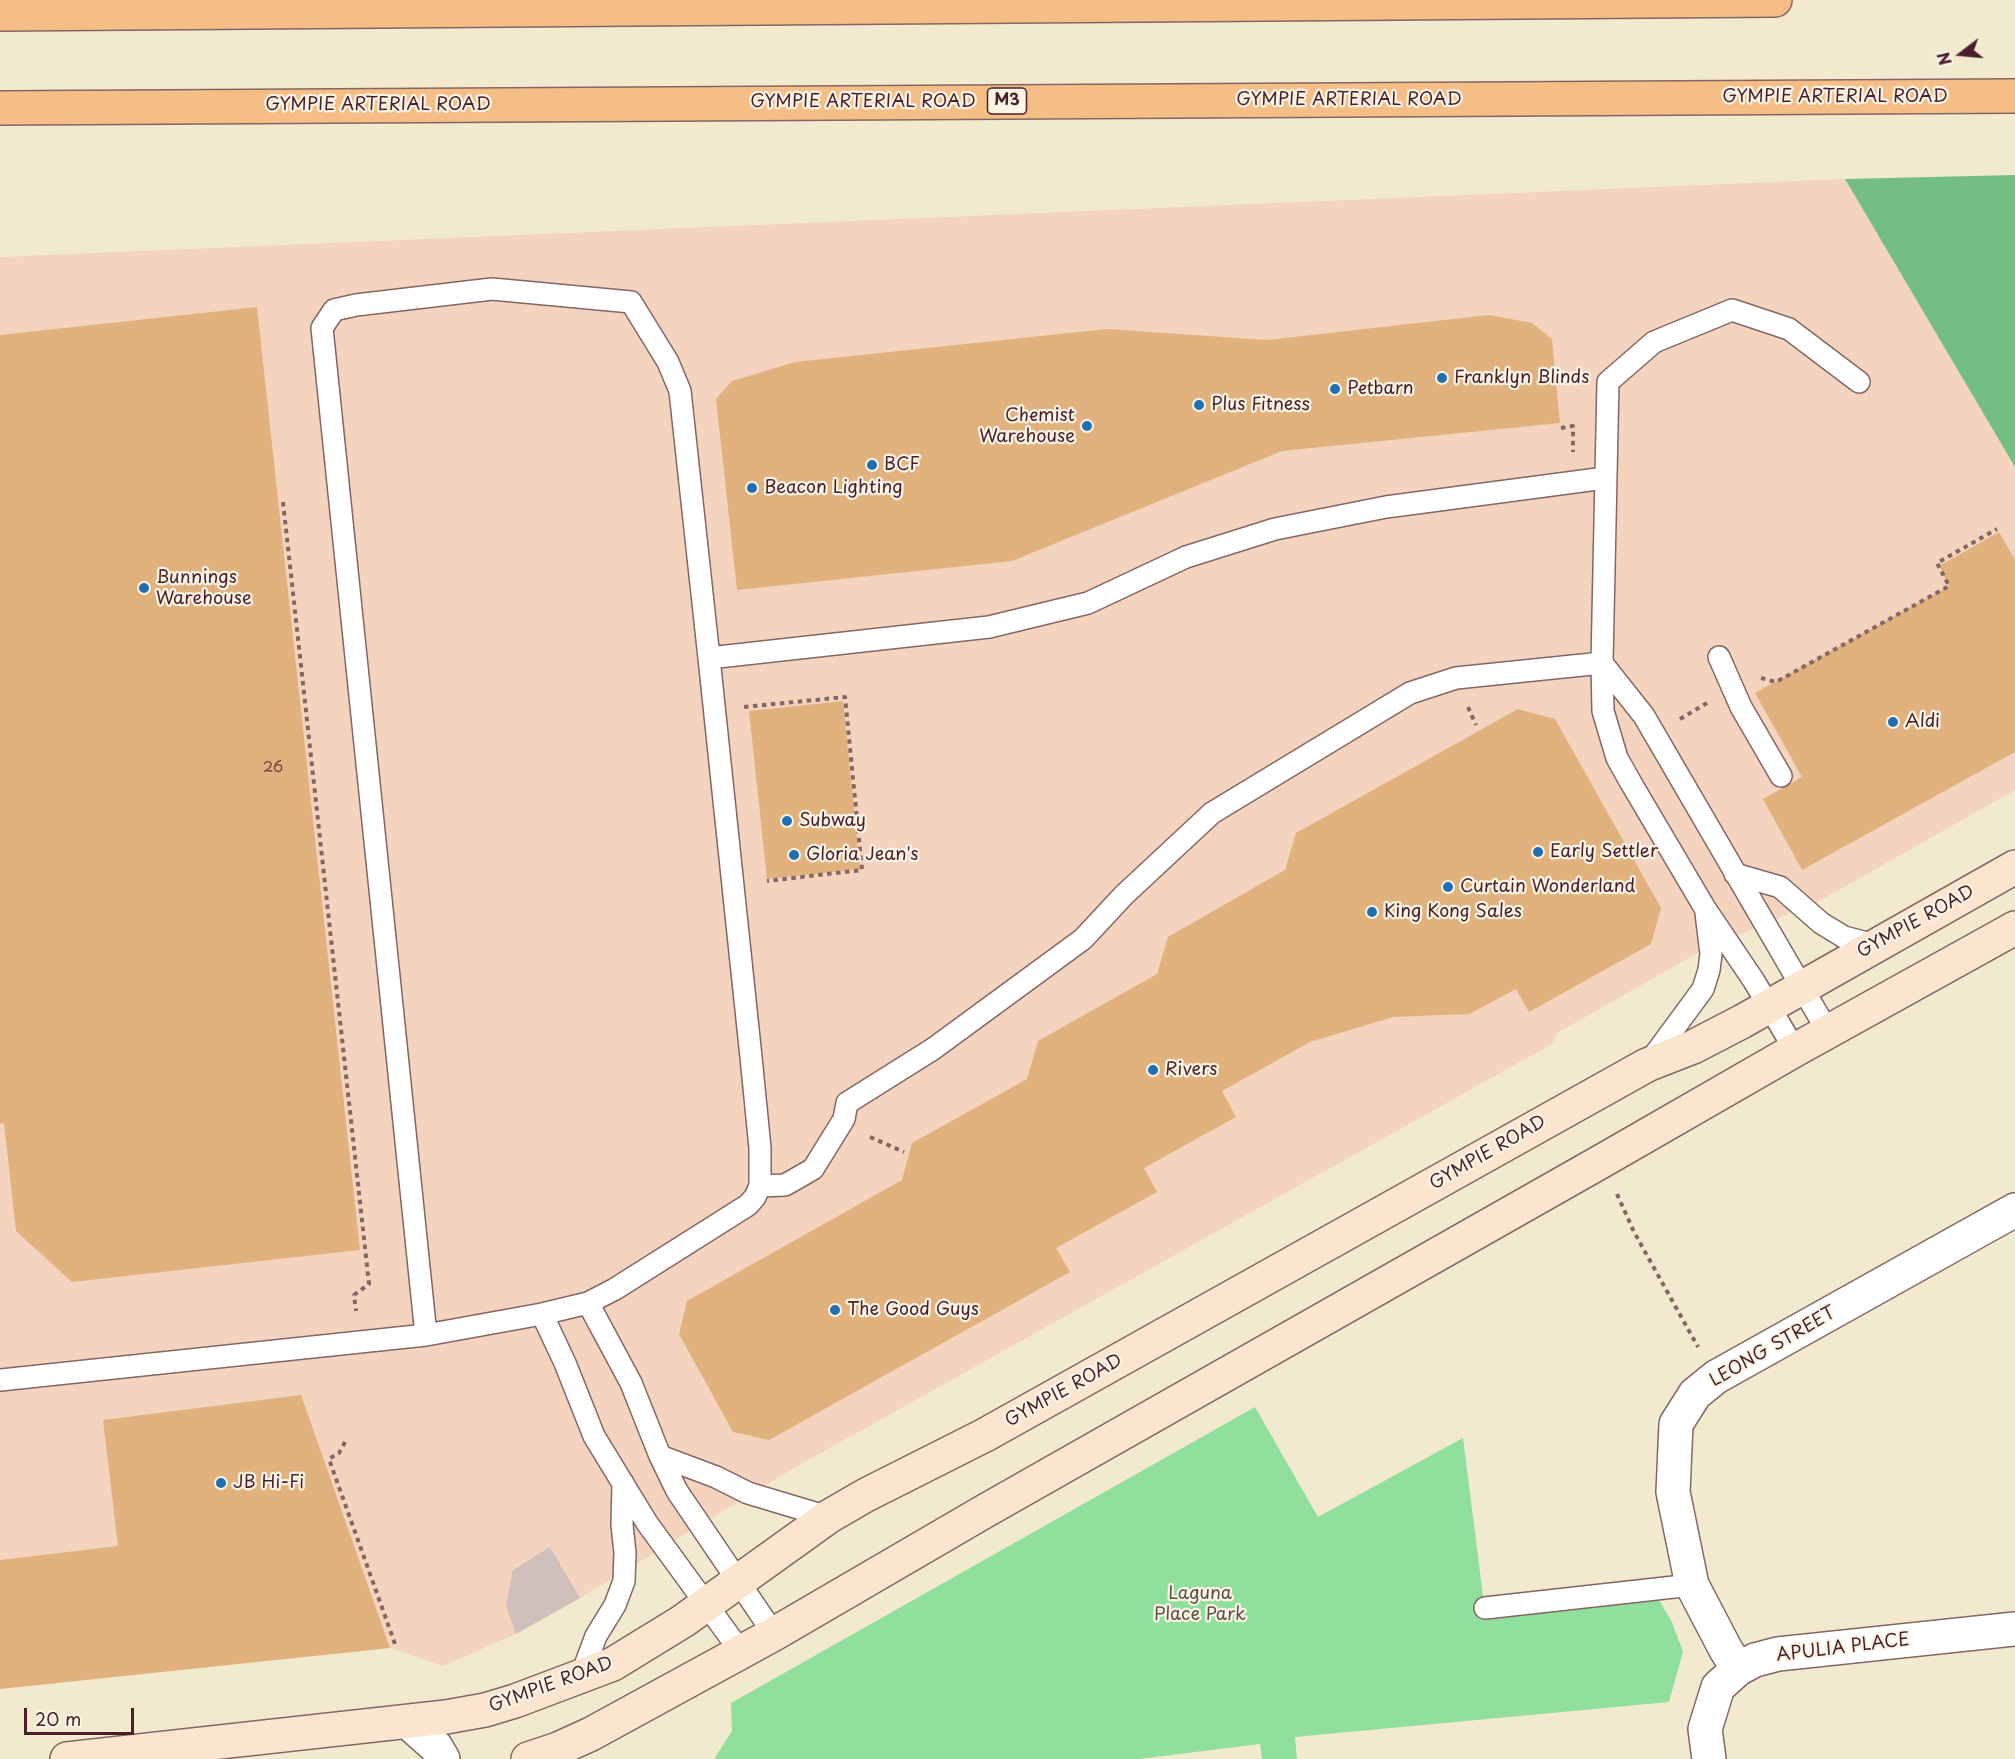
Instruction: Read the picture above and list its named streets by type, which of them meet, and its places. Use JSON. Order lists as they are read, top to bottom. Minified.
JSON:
{"streets":{"highway":["GYMPIE ARTERIAL ROAD","M3"],"main road":["GYMPIE ROAD"],"street":["LEONG STREET","APULIA PLACE"]},"crossings":[["LEONG STREET","APULIA PLACE"]],"parks":["Laguna Place Park"],"places":["Franklyn Blinds","Petbarn","Plus Fitness","Chemist Warehouse","BCF","Beacon Lighting","Bunnings Warehouse","Aldi","Subway","Early Settler","Gloria Jean's","Curtain Wonderland","King Kong Sales","Rivers","The Good Guys","JB Hi-Fi"],"house_numbers":["26"],"scale_bar":"20 m","north":"left"}
